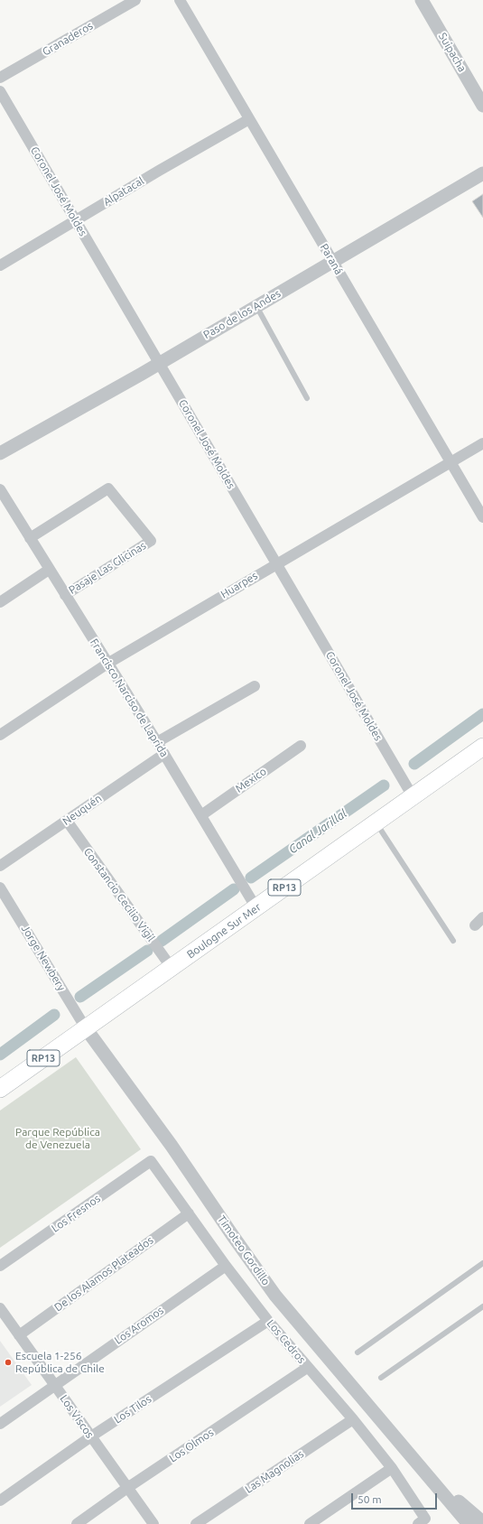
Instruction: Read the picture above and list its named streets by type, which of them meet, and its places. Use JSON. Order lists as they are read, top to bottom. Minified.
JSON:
{"streets":{"main road":["RP13","Boulogne Sur Mer"],"street":["Granaderos","Suipacha","Coronel José Moldes","Alpatacal","Paraná","Paso de los Andes","Pasaje Las Glicinas","Huarpes","Francisco Narciso de Laprida","Mexico","Neuquén","Constancio Cecilio Vigil","Jorge Newbery","Los Fresnos","Timoteo Gordillo","De los Alamos Plateados","Los Aromos","Los Cedros","Los Tilos","Los Viscos","Los Olmos","Las Magnolias"]},"crossings":[["Coronel José Moldes","Alpatacal"],["Coronel José Moldes","Paso de los Andes"],["Coronel José Moldes","Huarpes"],["Coronel José Moldes","Boulogne Sur Mer"],["Alpatacal","Paraná"],["Paraná","Paso de los Andes"],["Paraná","Huarpes"],["Pasaje Las Glicinas","Francisco Narciso de Laprida"],["Huarpes","Francisco Narciso de Laprida"],["Francisco Narciso de Laprida","Mexico"],["Francisco Narciso de Laprida","Neuquén"],["Francisco Narciso de Laprida","Boulogne Sur Mer"],["Neuquén","Constancio Cecilio Vigil"],["Constancio Cecilio Vigil","Boulogne Sur Mer"],["Boulogne Sur Mer","Jorge Newbery"],["Boulogne Sur Mer","Timoteo Gordillo"],["Jorge Newbery","Timoteo Gordillo"],["Los Fresnos","Los Cedros"],["De los Alamos Plateados","Los Cedros"],["De los Alamos Plateados","Los Viscos"],["Los Aromos","Los Cedros"],["Los Aromos","Los Viscos"],["Los Cedros","Los Tilos"],["Los Cedros","Los Olmos"],["Los Cedros","Las Magnolias"],["Los Tilos","Los Viscos"],["Los Viscos","Los Olmos"]],"water":["Canal Jarillal"],"parks":["Parque República de Venezuela"],"places":["Escuela 1-256 República de Chile"],"scale_bar":"50 m"}
